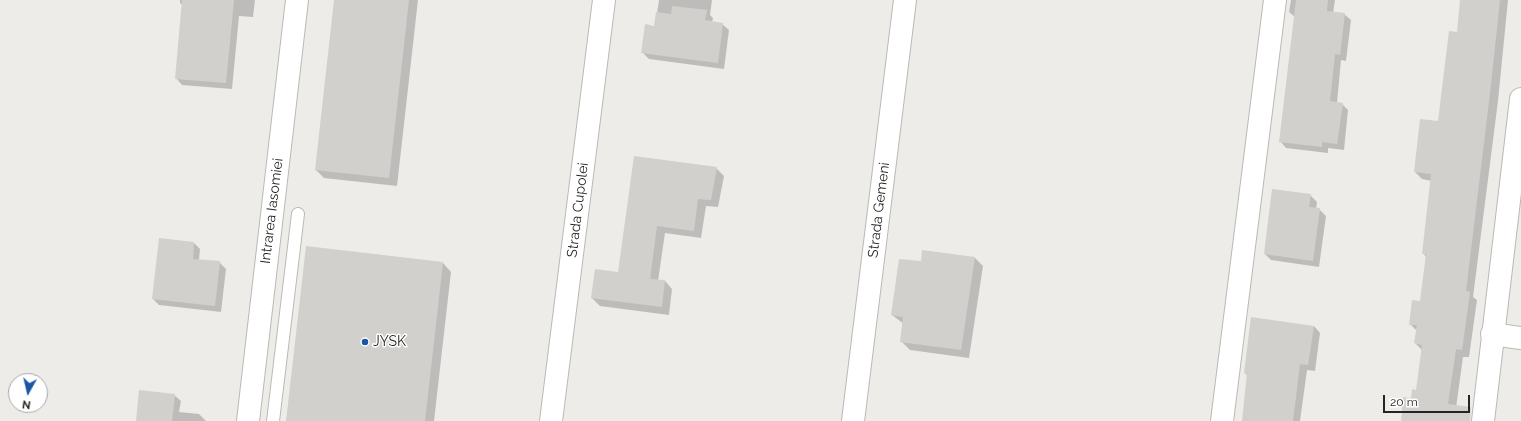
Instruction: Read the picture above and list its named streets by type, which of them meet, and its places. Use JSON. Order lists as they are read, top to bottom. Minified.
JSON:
{"streets":{"street":["Strada Cupolei","Strada Gemeni","Intrarea Iasomiei"]},"places":["JYSK"],"scale_bar":"20 m","north":"bottom"}
